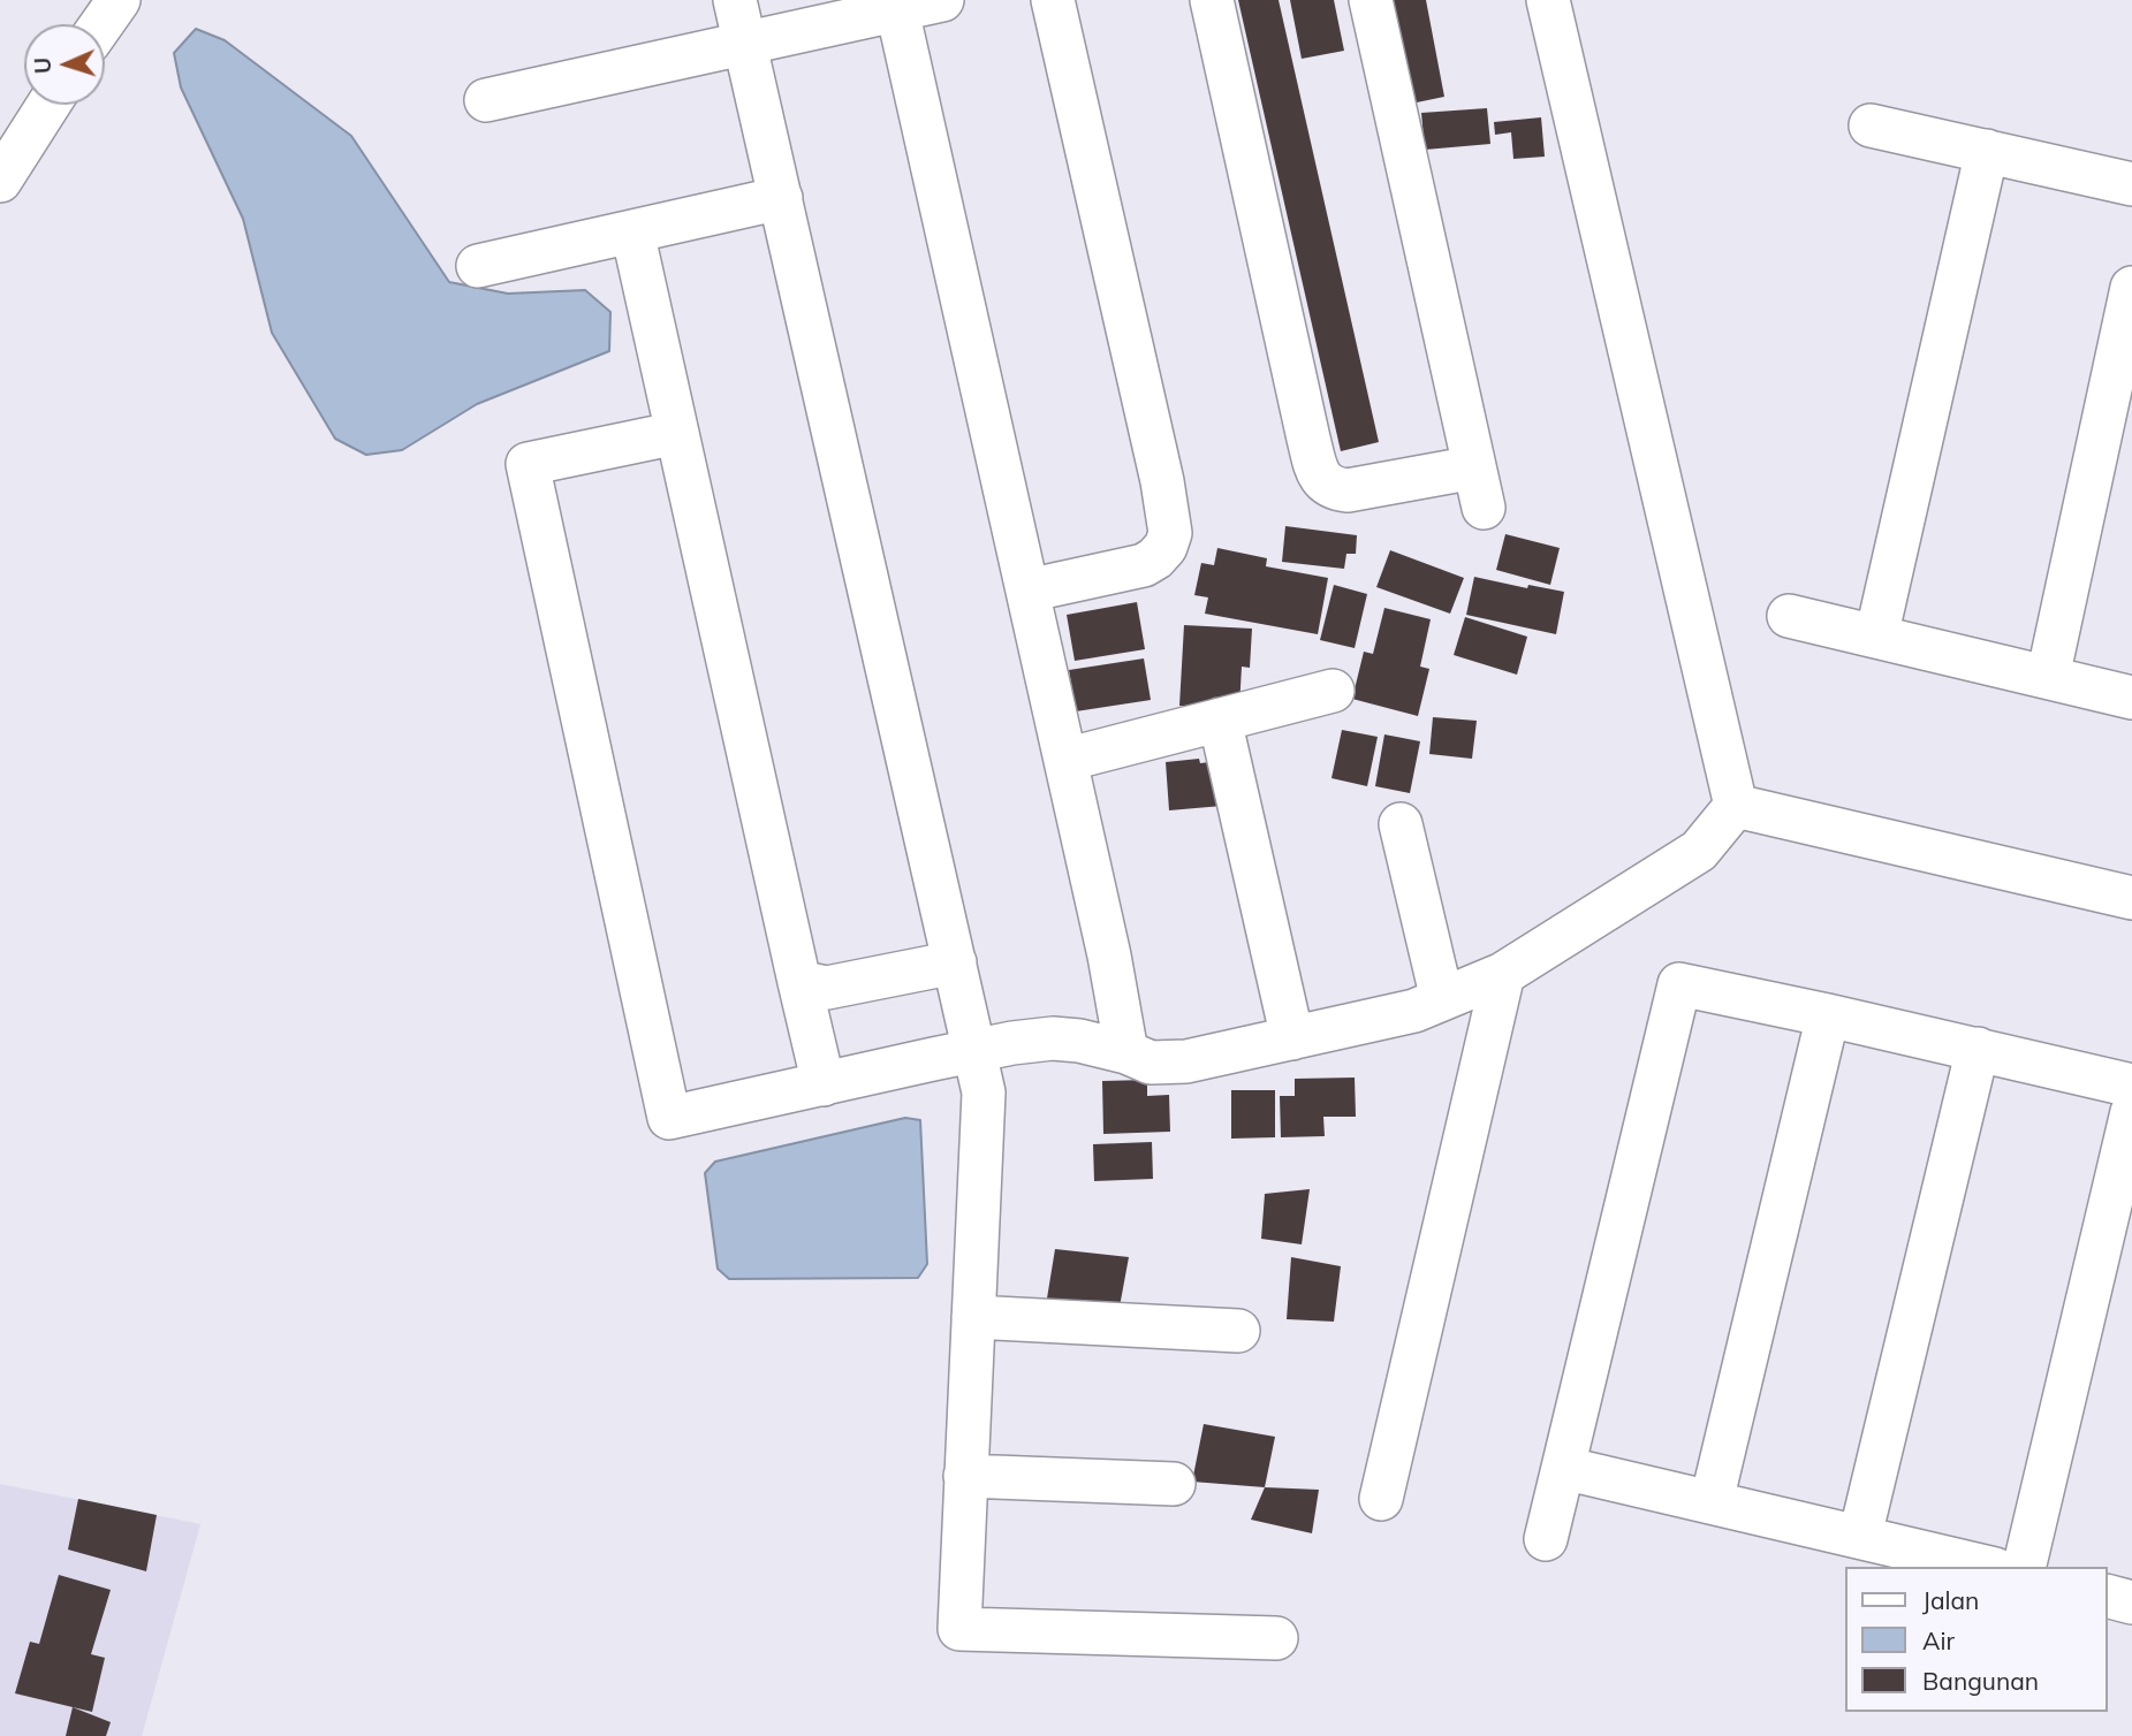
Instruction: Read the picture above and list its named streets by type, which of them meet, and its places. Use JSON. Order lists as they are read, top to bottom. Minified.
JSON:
{"legend":["Jalan","Air","Bangunan"],"north":"left"}
